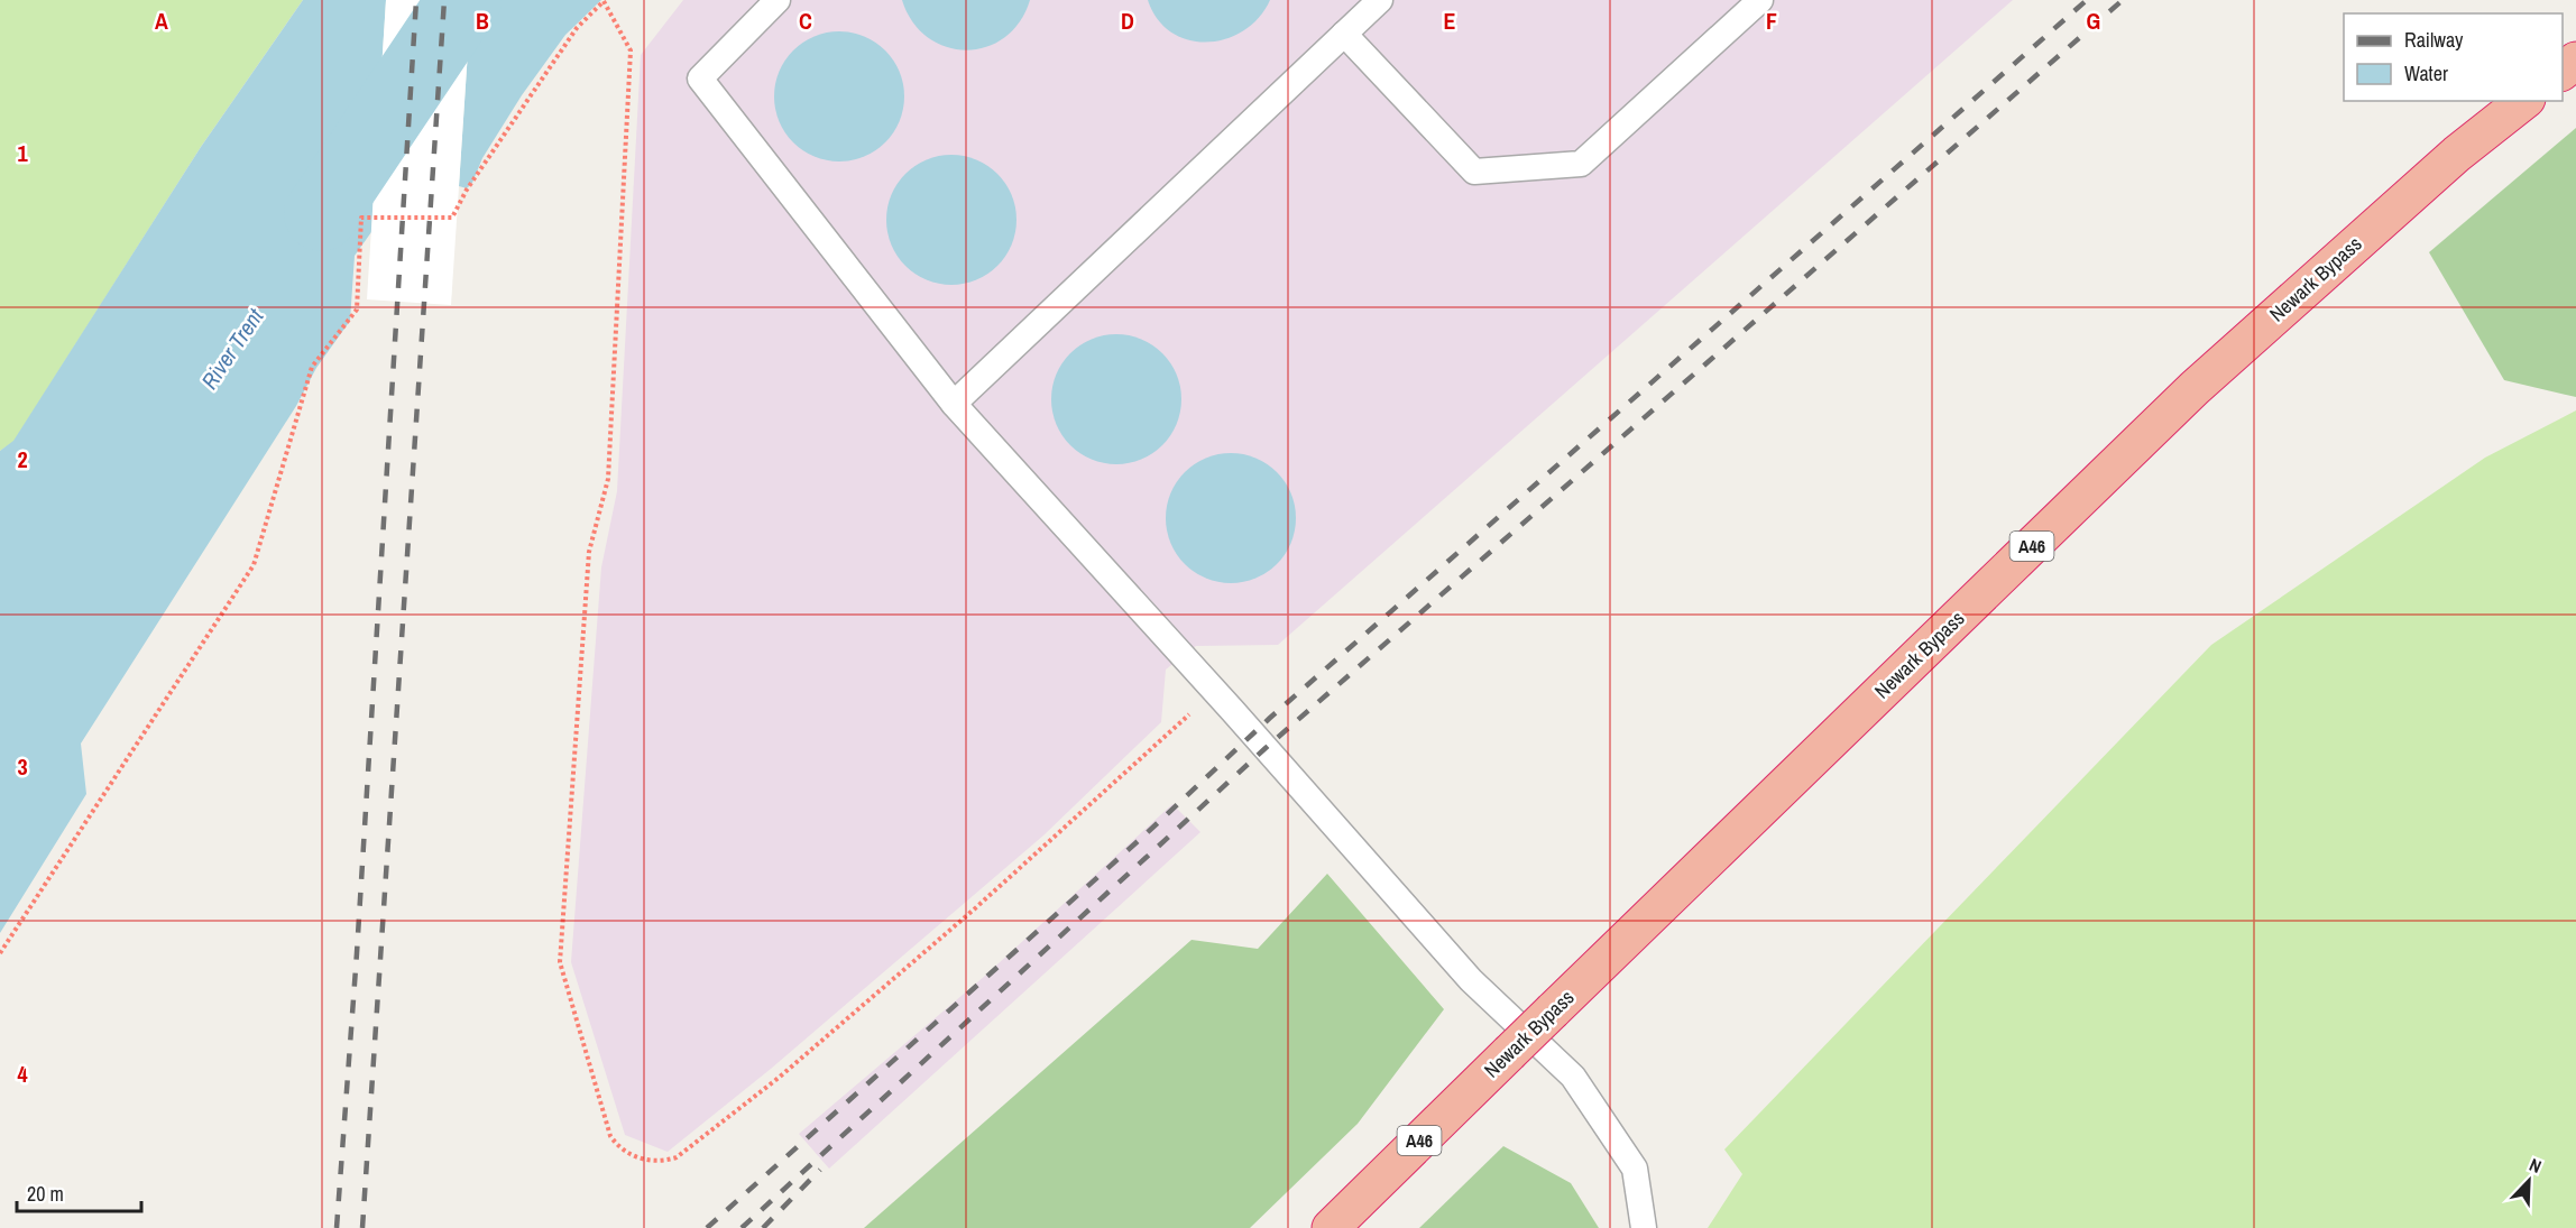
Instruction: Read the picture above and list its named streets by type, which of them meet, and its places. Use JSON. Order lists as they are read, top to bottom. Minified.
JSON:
{"streets":{"highway":["Newark Bypass","A46"]},"water":["River Trent"],"legend":["Railway","Water"],"scale_bar":"20 m","north":"top right","grid":{"columns":["A","B","C","D","E","F","G"],"rows":["1","2","3","4"]}}
